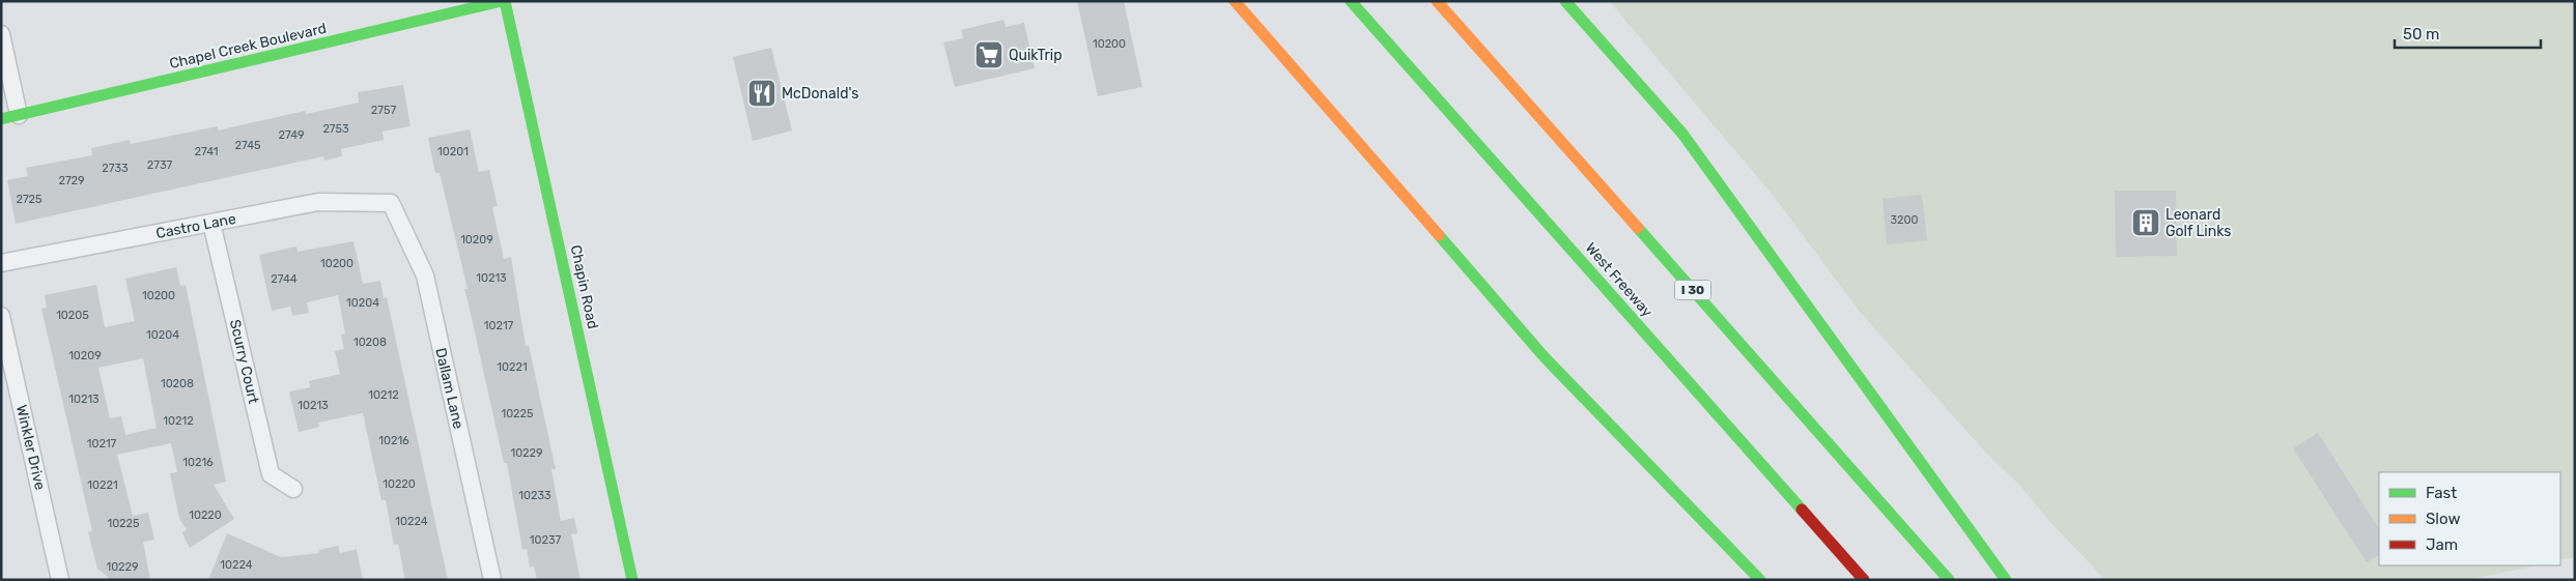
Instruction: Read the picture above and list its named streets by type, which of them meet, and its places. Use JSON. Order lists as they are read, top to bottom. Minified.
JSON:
{"streets":{"main road":["Chapel Creek Boulevard","West Freeway","Chapin Road","I 30"],"street":["Castro Lane","Scurry Court","Dallam Lane","Winkler Drive"]},"crossings":[["Chapel Creek Boulevard","Chapin Road"],["Castro Lane","Scurry Court"],["Castro Lane","Dallam Lane"]],"places":{"supermarket":["QuikTrip"],"restaurant":["McDonald's"],"building":["Leonard Golf Links"]},"house_numbers":["10200","2757","2753","2749","2745","2741","10201","2737","2733","2729","2725","3200","10209","10200","10213","2744","10200","10204","10205","10217","10204","10208","10209","10221","10208","10212","10213","10213","10225","10212","10216","10217","10229","10216","10220","10221","10233","10220","10224","10225","10237","10224","10229"],"legend":["Fast","Slow","Jam"],"scale_bar":"50 m"}
